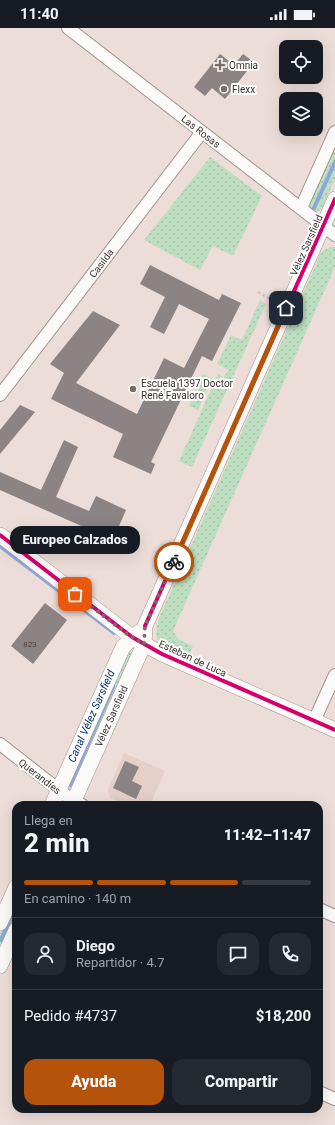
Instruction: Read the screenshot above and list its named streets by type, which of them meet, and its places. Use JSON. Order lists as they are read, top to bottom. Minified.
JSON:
{"streets":{"street":["Las Rosas","Vélez Sarsfield","Casilda","Esteban de Luca","Querandíes"]},"crossings":[["Las Rosas","Vélez Sarsfield"],["Las Rosas","Casilda"],["Vélez Sarsfield","Esteban de Luca"],["Vélez Sarsfield","Querandíes"]],"water":["Canal Vélez Sarsfield"],"places":{"health":["Omnia"],"other":["Flexx","Escuela 1397 Doctor René Favaloro","Europeo Calzados"]},"house_numbers":["823"],"page":{"status":"11:40","bubble":"Europeo Calzados","heading":["2 min","Llega en","11:42–11:47"],"panel":["Diego","Repartidor · 4.7","Pedido #4737","$18,200"],"bar":"En camino · 140 m","buttons":["Ayuda","Compartir"]}}
